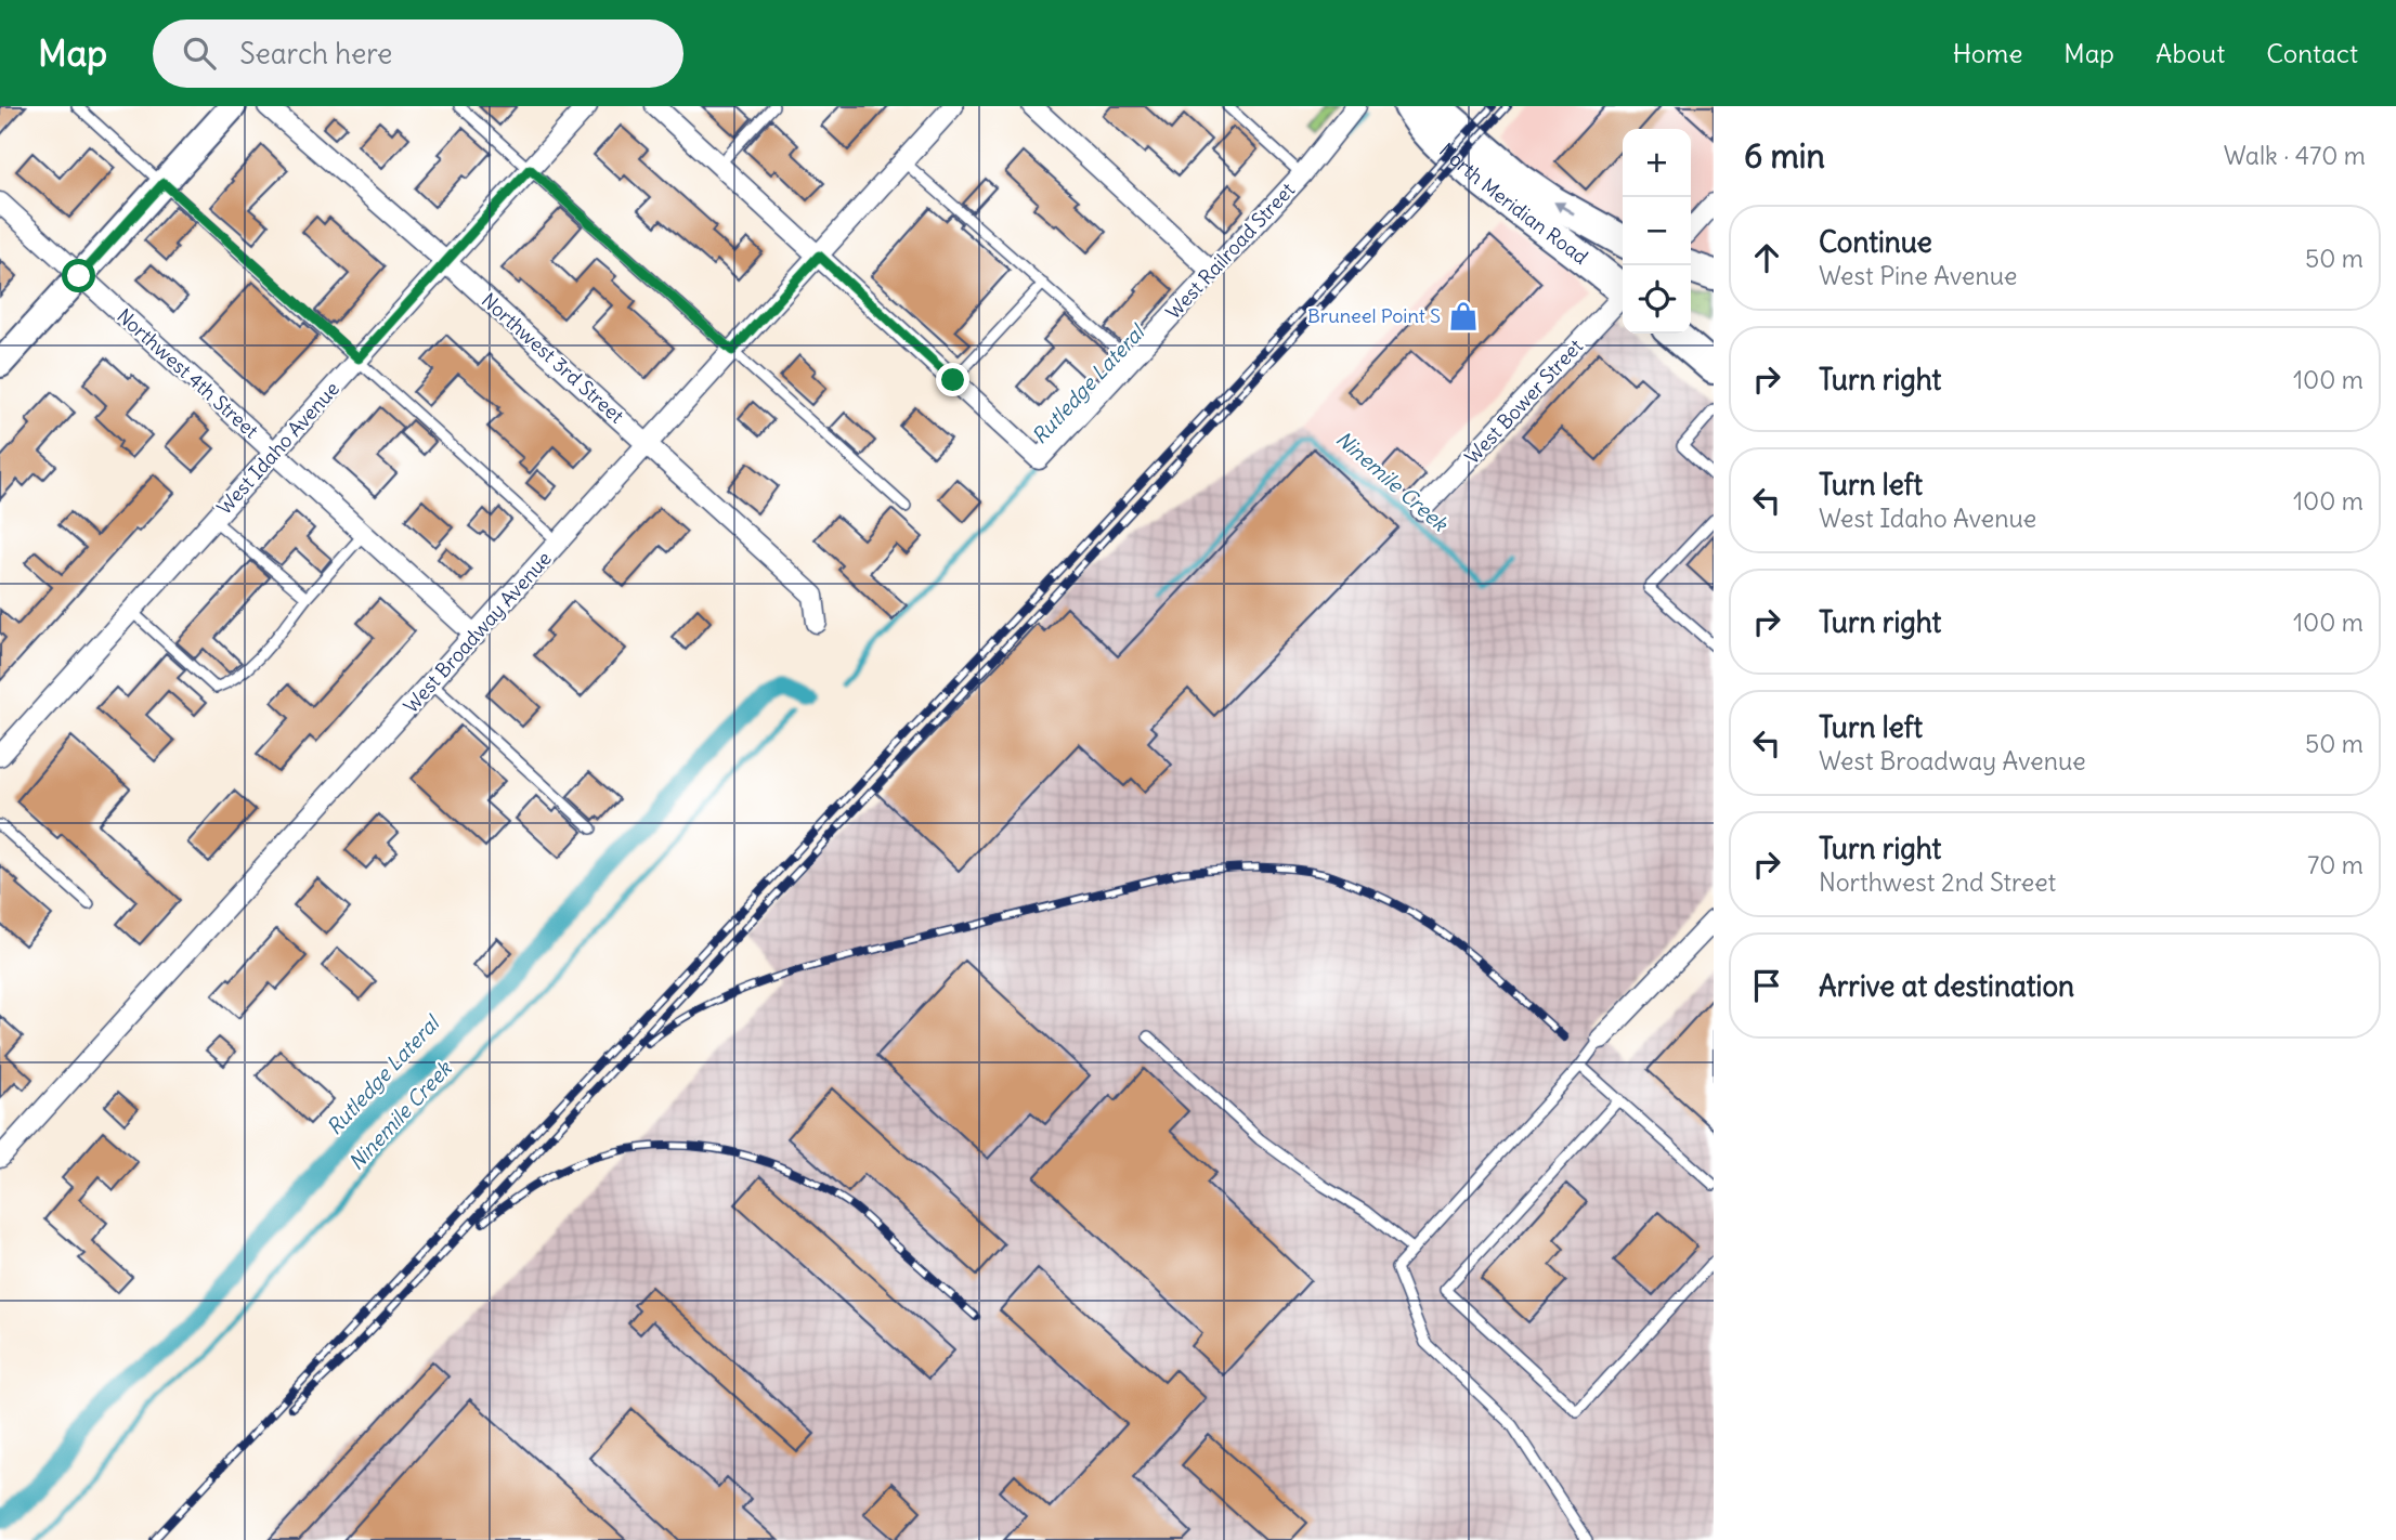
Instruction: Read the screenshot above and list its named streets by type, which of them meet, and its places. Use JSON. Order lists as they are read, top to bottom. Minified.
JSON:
{"streets":{"main road":["North Meridian Road"],"street":["West Railroad Street","Northwest 3rd Street","Northwest 4th Street","West Bower Street","West Idaho Avenue","West Broadway Avenue"]},"crossings":[["Northwest 3rd Street","West Idaho Avenue"],["Northwest 3rd Street","West Broadway Avenue"],["Northwest 4th Street","West Idaho Avenue"],["Northwest 4th Street","West Broadway Avenue"]],"water":["Rutledge Lateral","Ninemile Creek"],"places":{"shop":["Bruneel Point S"]},"page":{"header":"Map","search":"Search here","nav":["Home","Map","About","Contact"],"heading":["6 min","Walk · 470 m"],"map_buttons":["+","−"],"list":[["Continue","West Pine Avenue","50 m"],["Turn right","100 m"],["Turn left","West Idaho Avenue","100 m"],["Turn right","100 m"],["Turn left","West Broadway Avenue","50 m"],["Turn right","Northwest 2nd Street","70 m"],"Arrive at destination"]}}
